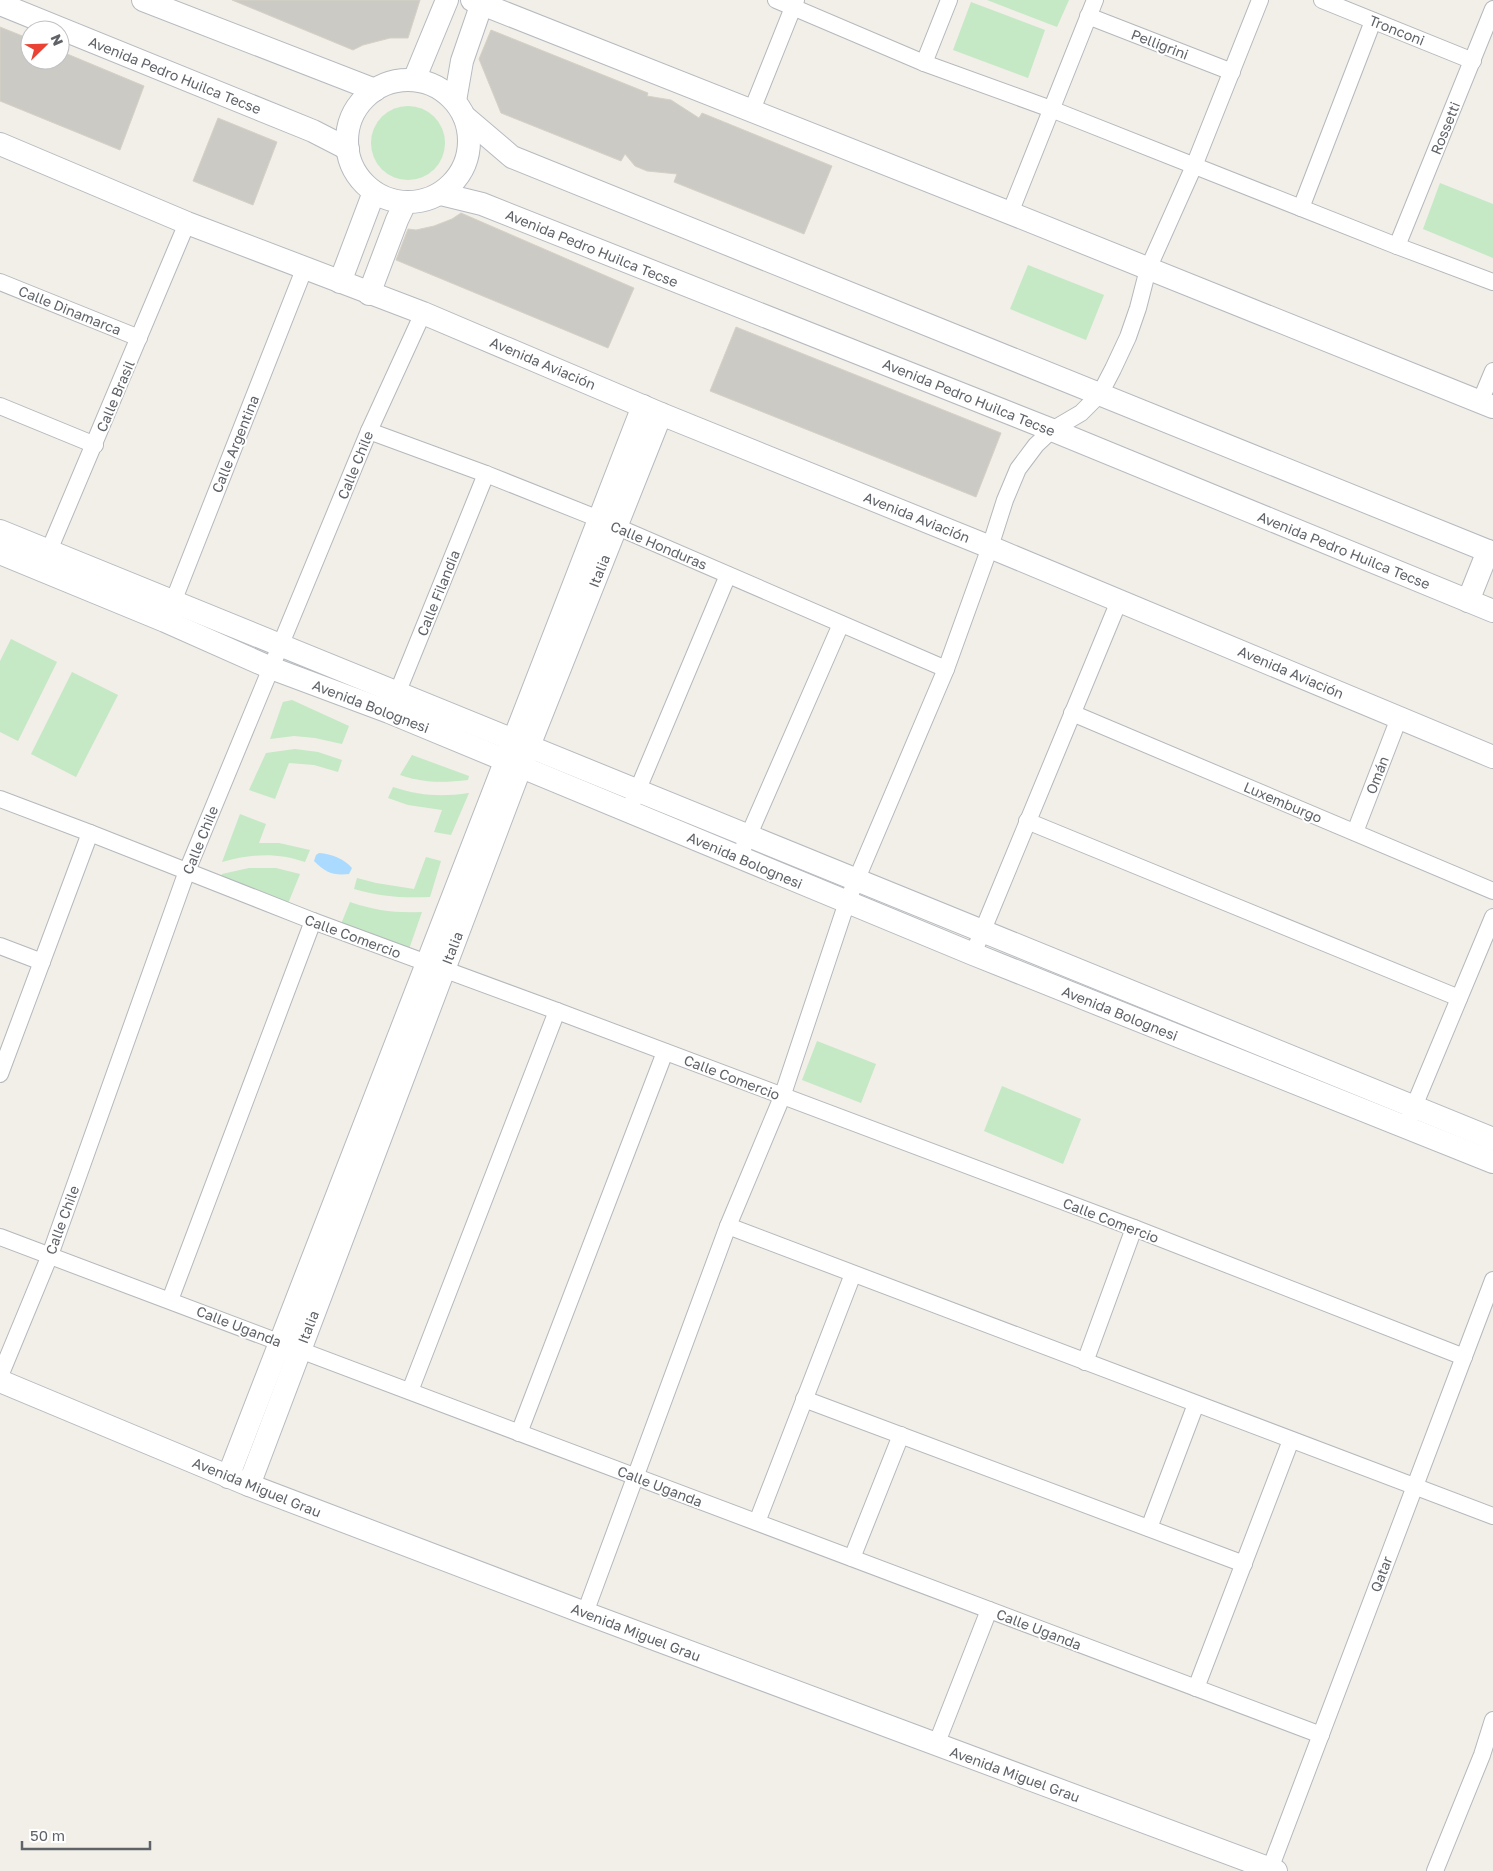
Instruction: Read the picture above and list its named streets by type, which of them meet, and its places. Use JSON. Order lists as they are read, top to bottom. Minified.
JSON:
{"streets":{"street":["Tronconi","Pelligrini","Avenida Pedro Huilca Tecse","Rossetti","Calle Dinamarca","Avenida Aviación","Calle Brasil","Calle Argentina","Calle Chile","Calle Honduras","Italia","Calle Filandia","Avenida Bolognesi","Omán","Luxemburgo","Calle Comercio","Calle Uganda","Avenida Miguel Grau","Qatar"]},"crossings":[["Tronconi","Rossetti"],["Calle Dinamarca","Calle Brasil"],["Avenida Aviación","Calle Brasil"],["Avenida Aviación","Calle Argentina"],["Avenida Aviación","Calle Chile"],["Avenida Aviación","Italia"],["Avenida Aviación","Omán"],["Calle Brasil","Avenida Bolognesi"],["Calle Argentina","Avenida Bolognesi"],["Calle Chile","Calle Honduras"],["Calle Chile","Avenida Bolognesi"],["Calle Chile","Calle Comercio"],["Calle Chile","Calle Uganda"],["Calle Honduras","Italia"],["Calle Honduras","Calle Filandia"],["Italia","Avenida Bolognesi"],["Italia","Calle Comercio"],["Italia","Calle Uganda"],["Italia","Avenida Miguel Grau"],["Calle Filandia","Avenida Bolognesi"],["Omán","Luxemburgo"],["Calle Comercio","Qatar"],["Calle Uganda","Qatar"],["Avenida Miguel Grau","Qatar"]],"scale_bar":"50 m","north":"top right"}
